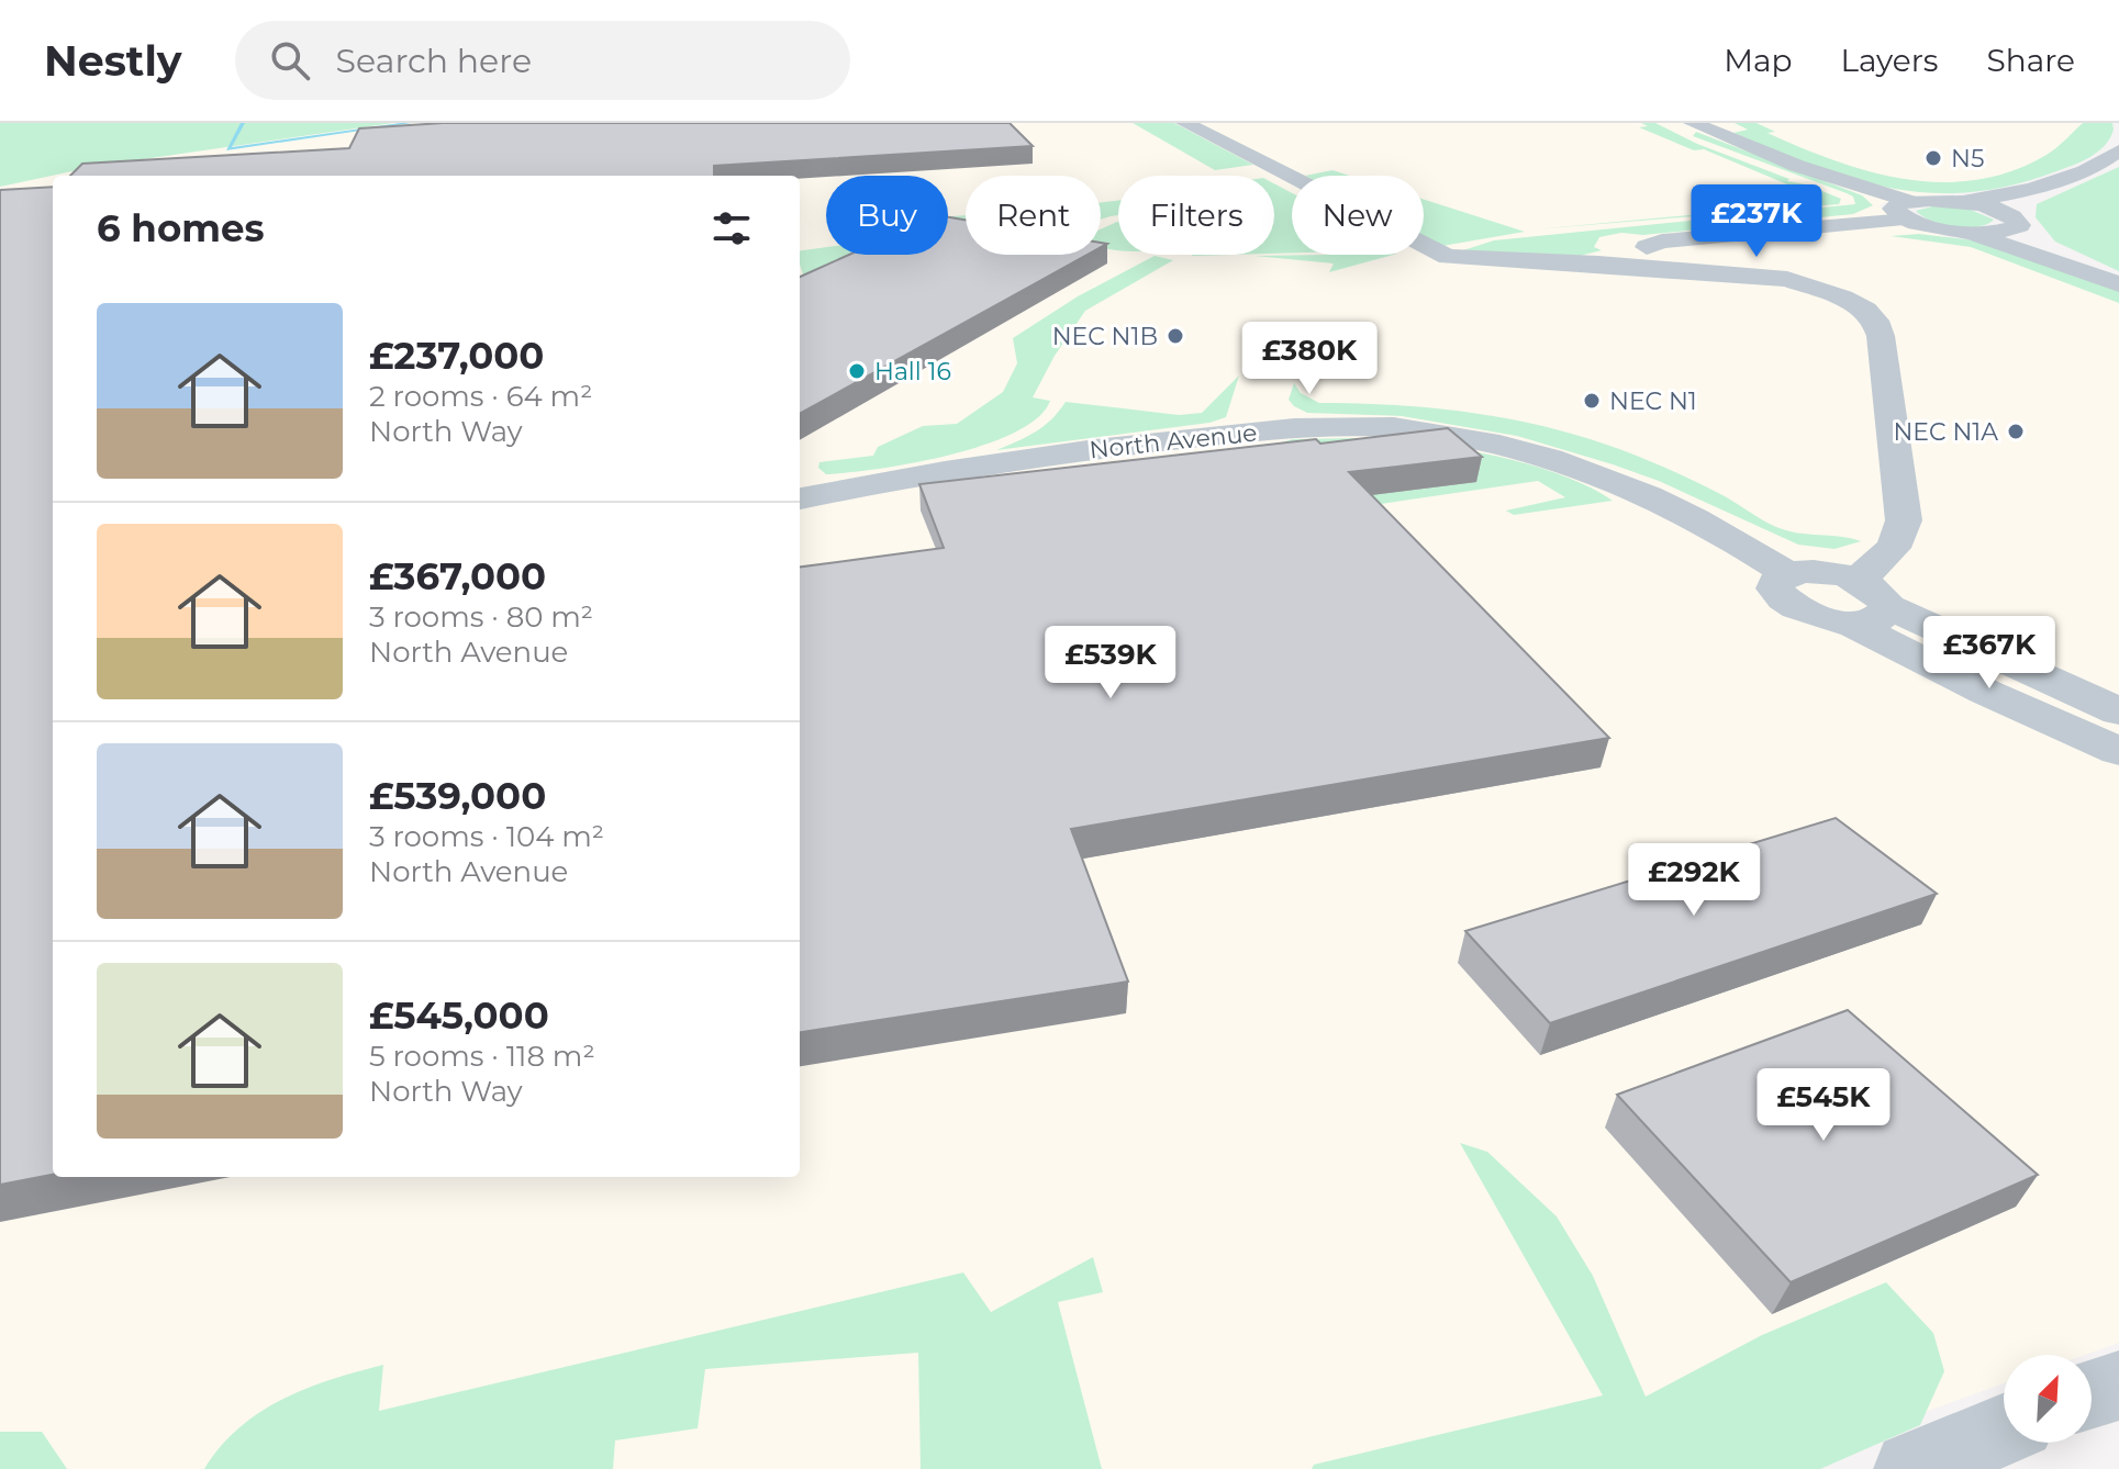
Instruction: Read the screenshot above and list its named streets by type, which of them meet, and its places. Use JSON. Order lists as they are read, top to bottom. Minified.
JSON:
{"streets":{"street":["North Avenue"]},"places":["N5","NEC N1B","Hall 16","NEC N1","NEC N1A"],"north":"top right","page":{"header":"Nestly","search":"Search here","nav":["Map","Layers","Share"],"chip":["Buy","Rent","Filters","New"],"heading":"6 homes","price":["£237K","£380K","£367K","£539K","£292K","£545K"],"list":[{"name":"£237,000","note":"2 rooms · 64 m² · North Way"},{"name":"£367,000","note":"3 rooms · 80 m² · North Avenue"},{"name":"£539,000","note":"3 rooms · 104 m² · North Avenue"},{"name":"£545,000","note":"5 rooms · 118 m² · North Way"}]}}
